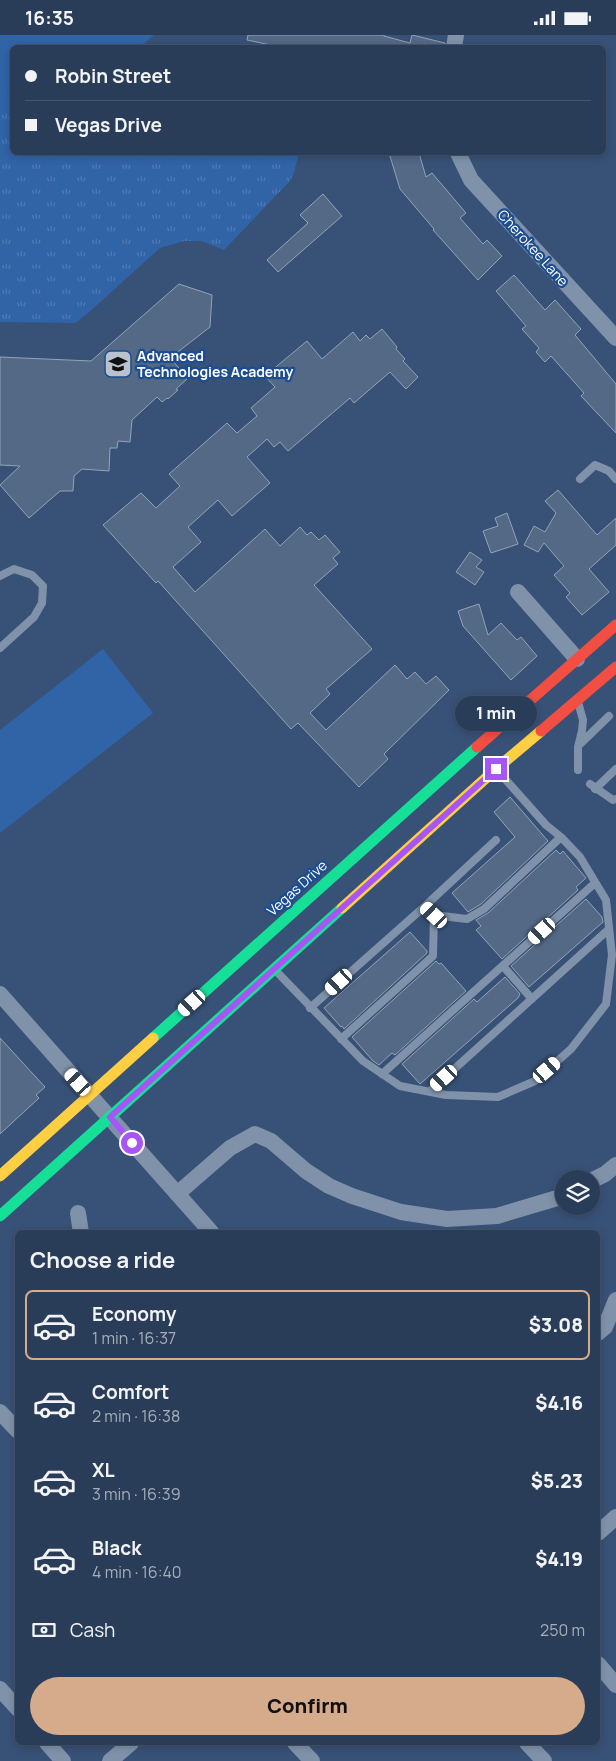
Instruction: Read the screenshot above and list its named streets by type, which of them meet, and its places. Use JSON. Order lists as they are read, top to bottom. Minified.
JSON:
{"streets":{"main road":["Vegas Drive"],"street":["Cherokee Lane"]},"places":{"school or university":["Advanced Technologies Academy"]},"page":{"status":"16:35","banner":["Robin Street","Vegas Drive"],"bubble":"1 min","heading":"Choose a ride","list":[{"name":"Economy","note":"1 min · 16:37","value":"$3.08"},{"name":"Comfort","note":"2 min · 16:38","value":"$4.16"},{"name":"XL","note":"3 min · 16:39","value":"$5.23"},{"name":"Black","note":"4 min · 16:40","value":"$4.19"}],"pay":["Cash","250 m"],"buttons":"Confirm"}}
